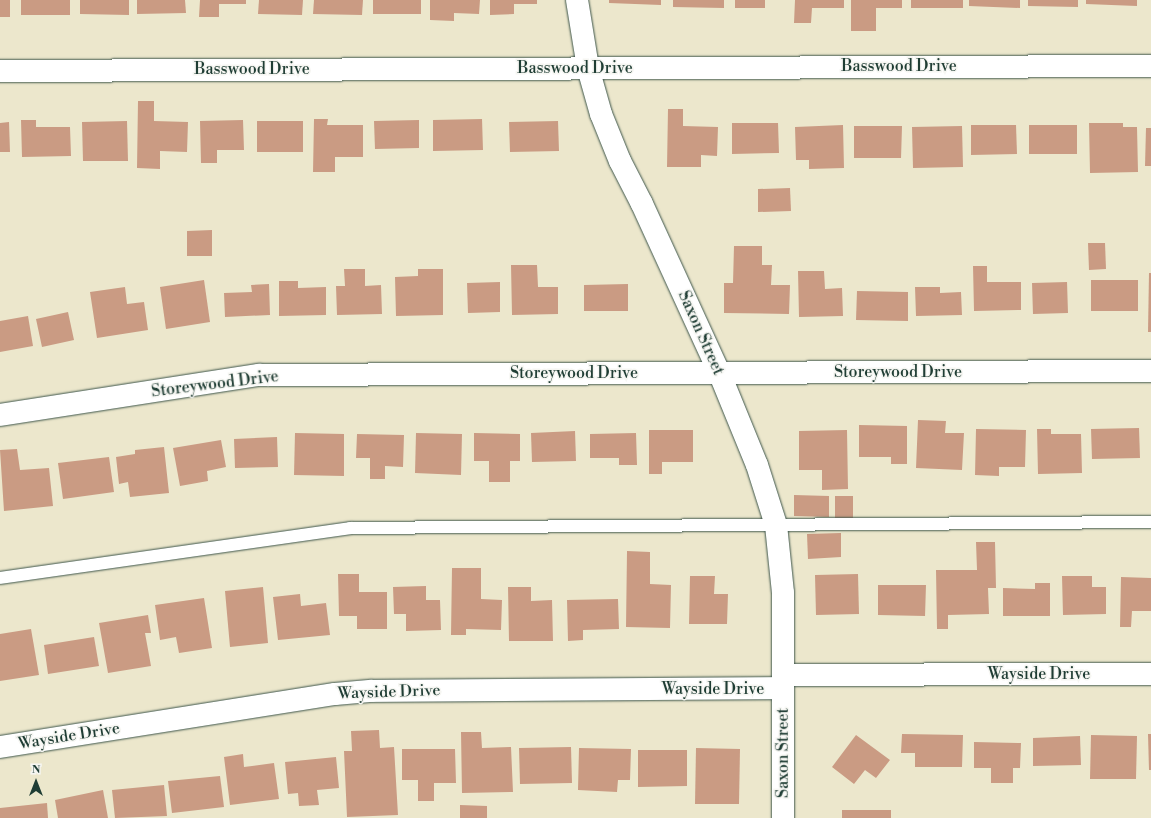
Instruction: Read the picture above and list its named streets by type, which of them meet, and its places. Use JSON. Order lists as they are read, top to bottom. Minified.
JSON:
{"streets":{"street":["Basswood Drive","Saxon Street","Storeywood Drive","Wayside Drive"]},"crossings":[["Basswood Drive","Saxon Street"],["Saxon Street","Storeywood Drive"],["Saxon Street","Wayside Drive"]],"north":"top"}
